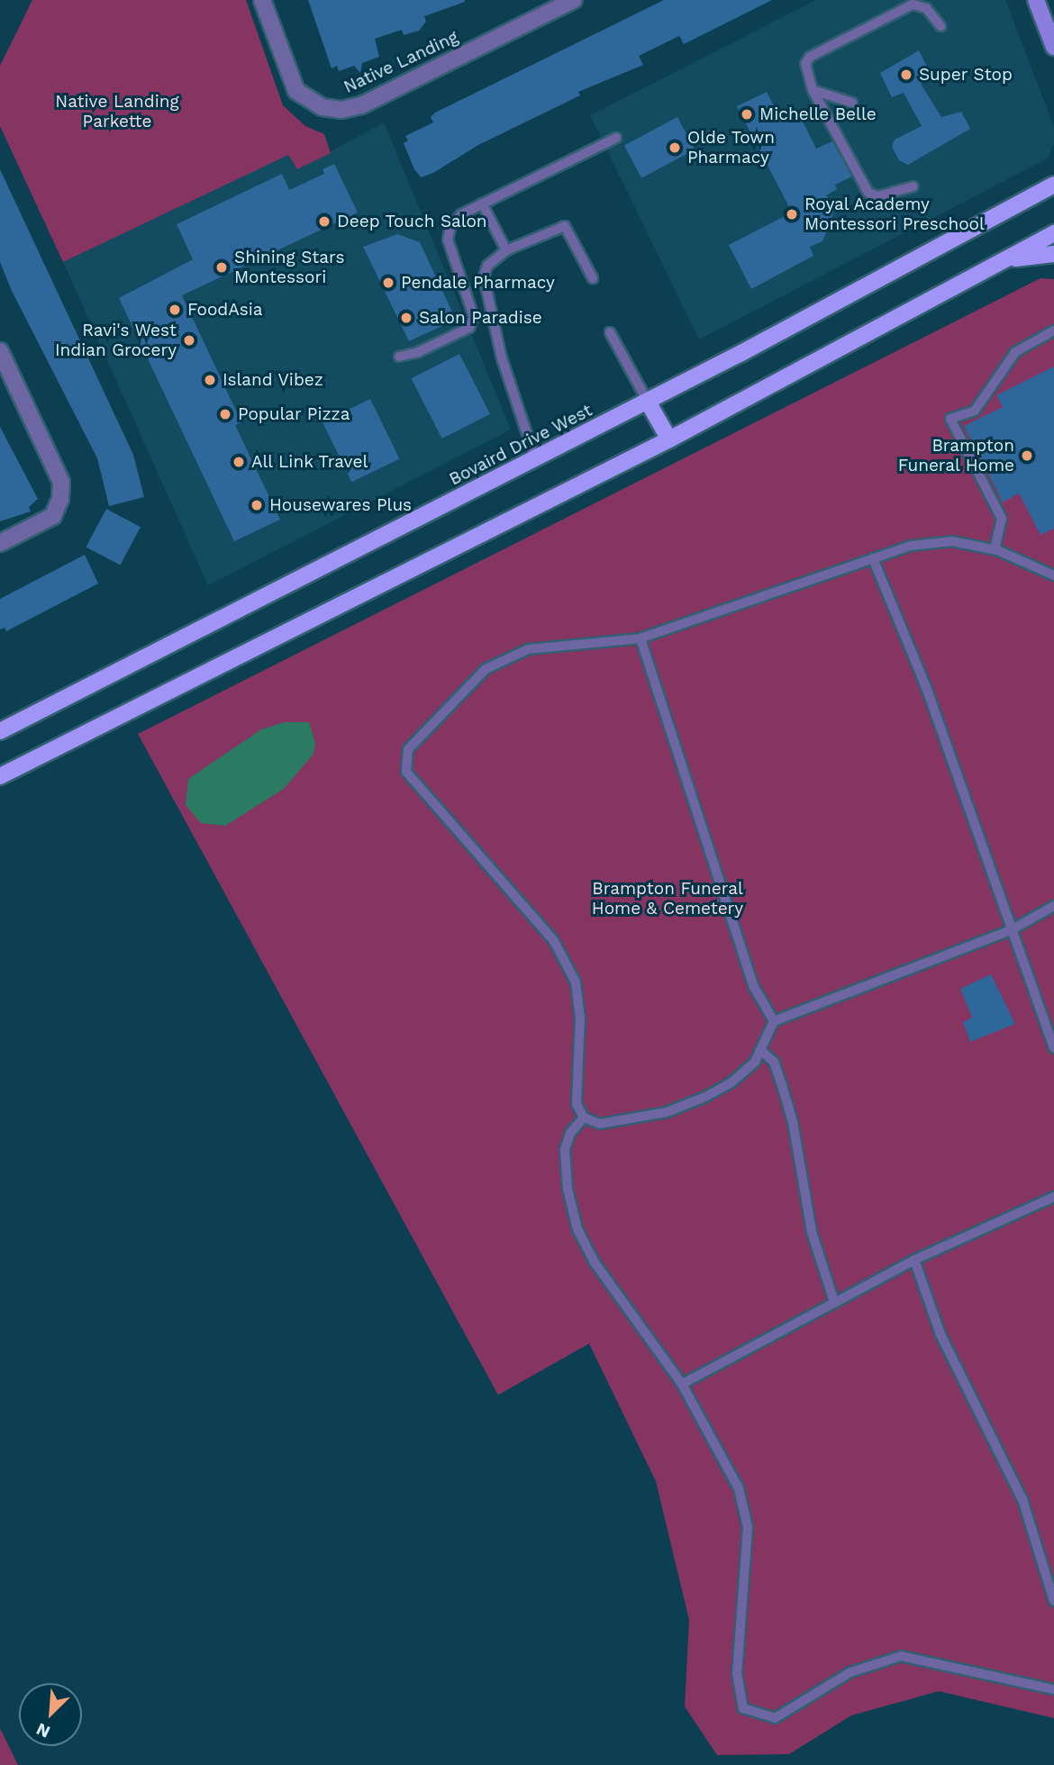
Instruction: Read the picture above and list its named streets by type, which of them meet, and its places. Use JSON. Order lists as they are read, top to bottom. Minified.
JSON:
{"streets":{"main road":["Bovaird Drive West"],"street":["Native Landing"]},"parks":["Native Landing Parkette","Brampton Funeral Home & Cemetery"],"places":["Super Stop","Michelle Belle","Olde Town Pharmacy","Royal Academy Montessori Preschool","Deep Touch Salon","Shining Stars Montessori","Pendale Pharmacy","FoodAsia","Salon Paradise","Ravi's West Indian Grocery","Island Vibez","Popular Pizza","Brampton Funeral Home","All Link Travel","Housewares Plus"],"north":"bottom left"}
